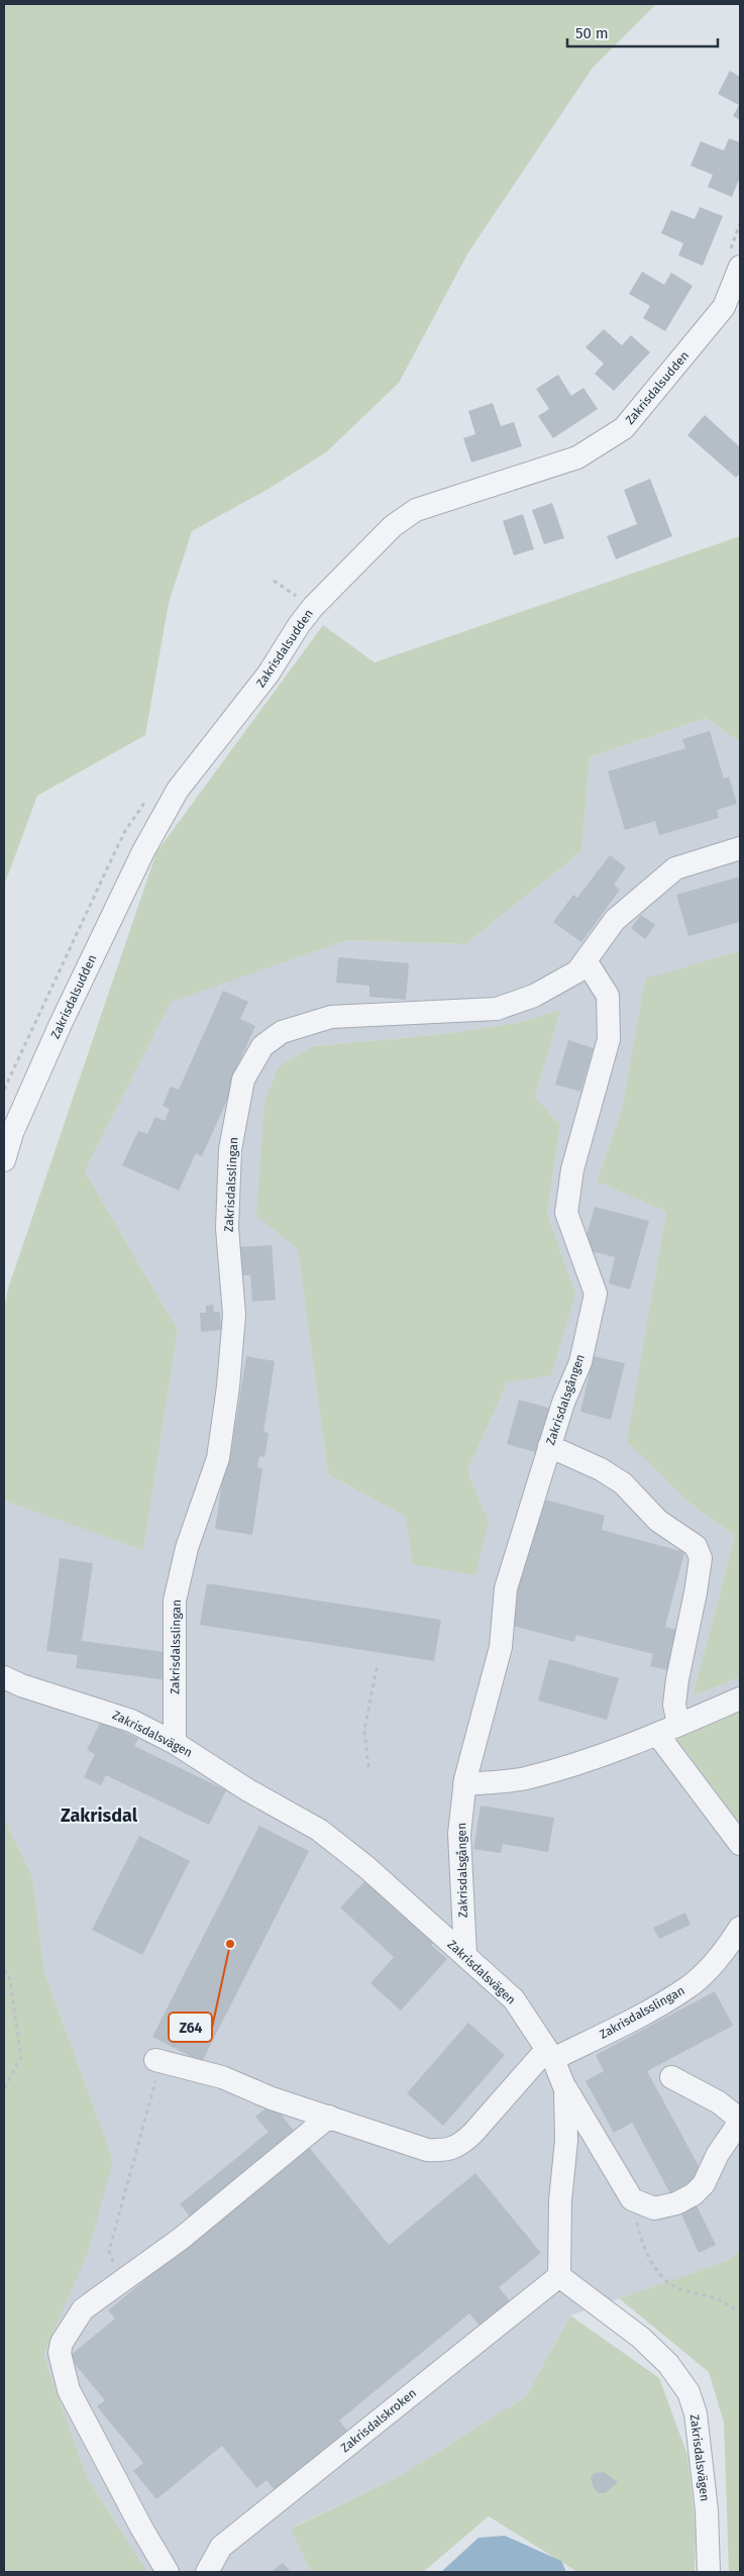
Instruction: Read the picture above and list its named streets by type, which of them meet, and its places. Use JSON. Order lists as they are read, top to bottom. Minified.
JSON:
{"streets":{"street":["Zakrisdalsudden","Zakrisdalsslingan","Zakrisdalsgången","Zakrisdalsvägen","Zakrisdalskroken"]},"crossings":[["Zakrisdalsslingan","Zakrisdalsgången"],["Zakrisdalsslingan","Zakrisdalsvägen"],["Zakrisdalsgången","Zakrisdalsvägen"],["Zakrisdalsvägen","Zakrisdalskroken"]],"districts":["Zakrisdal"],"places":["Z64"],"scale_bar":"50 m"}
